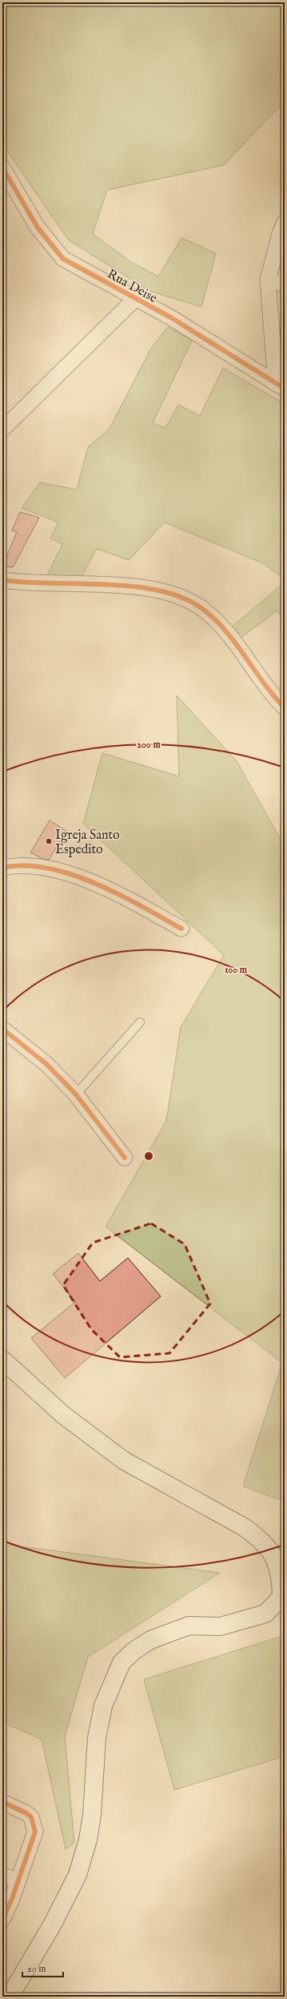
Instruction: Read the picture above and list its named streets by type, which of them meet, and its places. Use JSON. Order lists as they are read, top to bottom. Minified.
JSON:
{"streets":{"street":["Rua Deise"]},"places":["Igreja Santo Espedito"],"scale_bar":"20 m","rings":["200 m","100 m"]}
